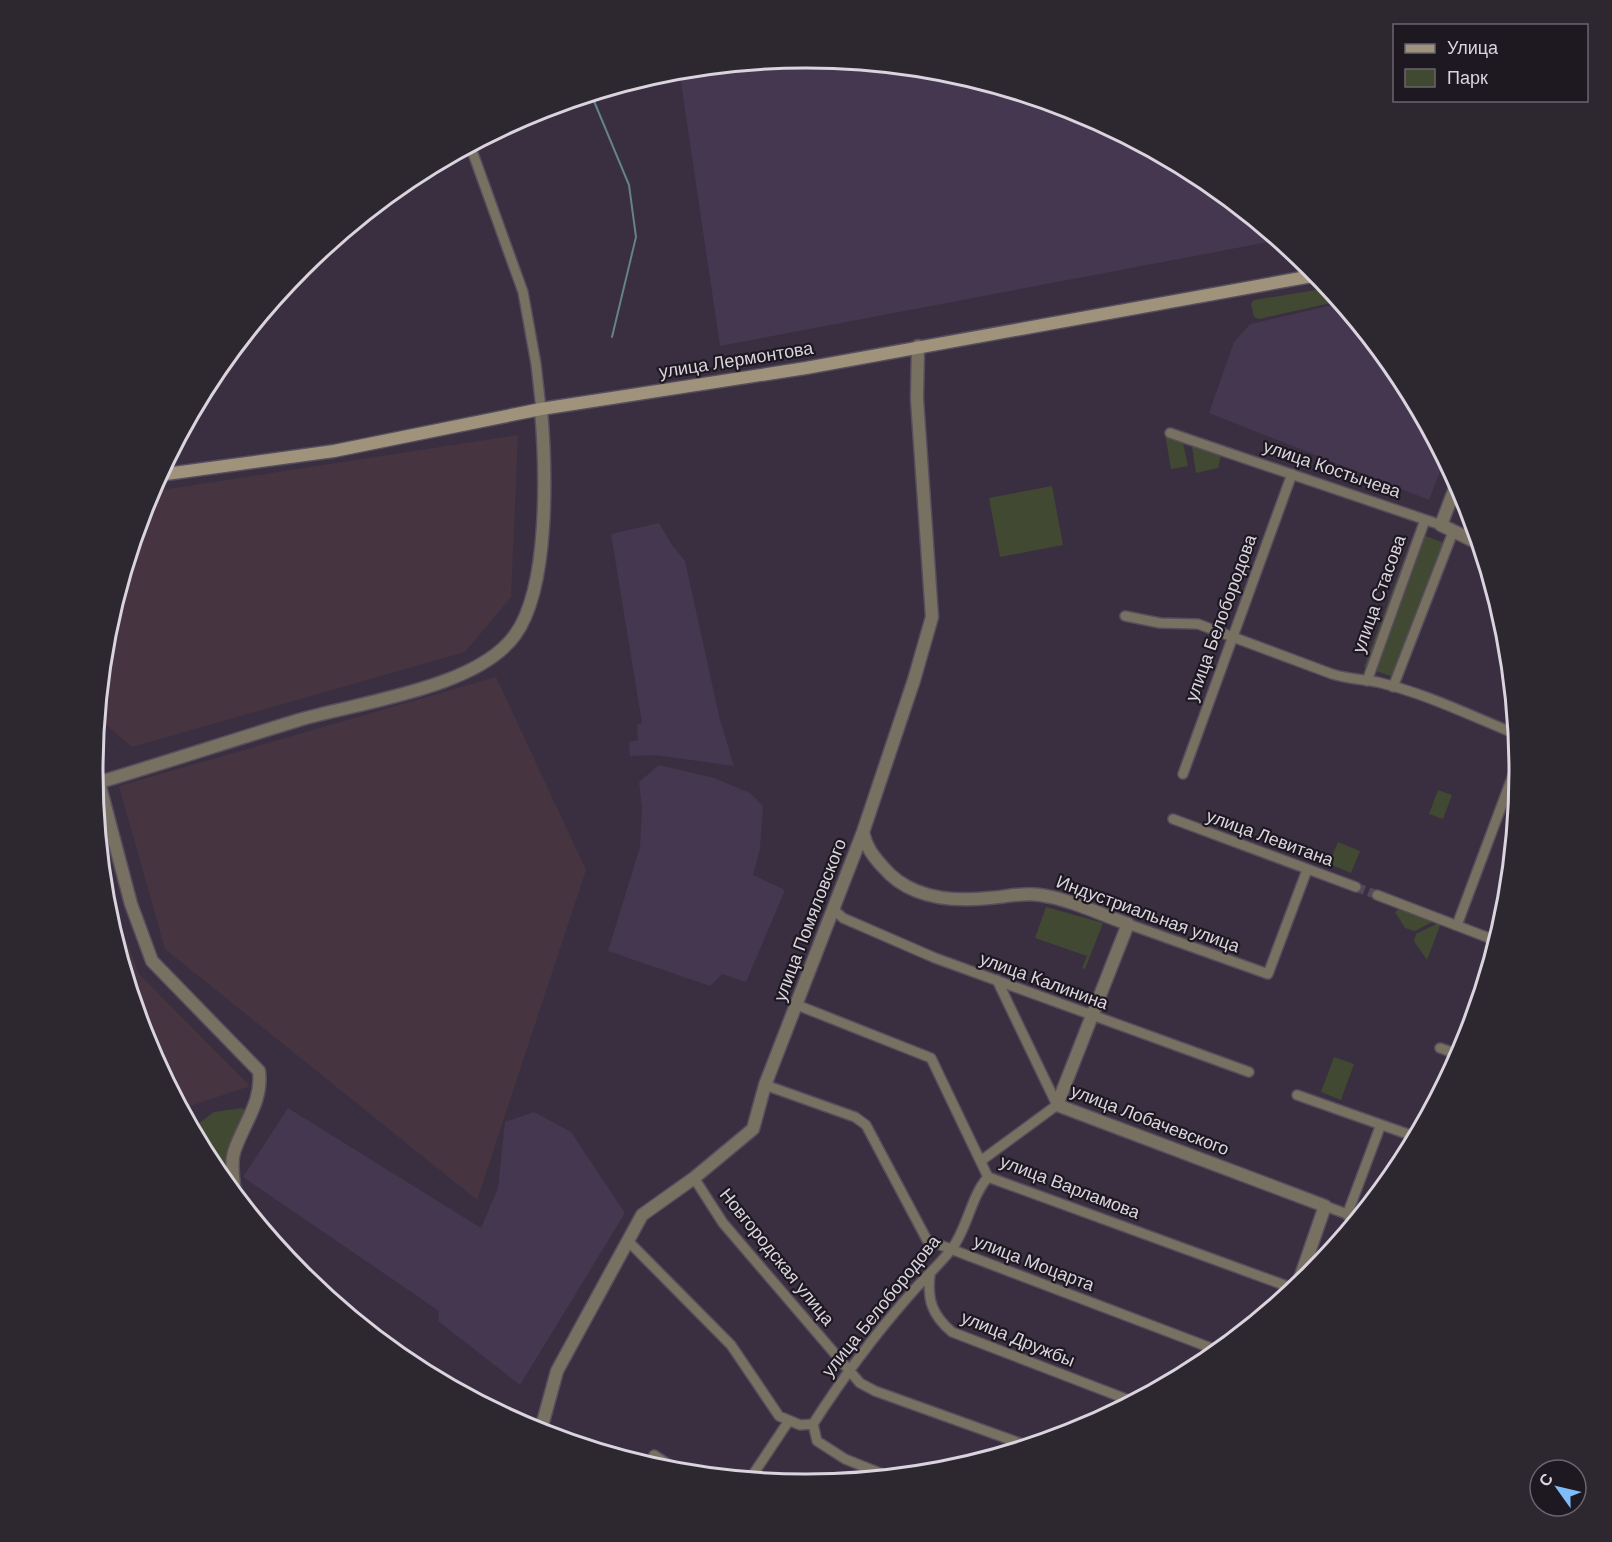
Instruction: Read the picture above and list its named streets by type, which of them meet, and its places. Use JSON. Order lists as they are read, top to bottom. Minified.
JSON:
{"streets":{"main road":["улица Лермонтова"],"street":["улица Костычева","улица Стасова","улица Белобородова","улица Левитана","Индустриальная улица","улица Помяловского","улица Калинина","улица Лобачевского","улица Варламова","Новгородская улица","улица Моцарта","улица Дружбы"]},"crossings":[["улица Лермонтова","улица Помяловского"],["улица Костычева","улица Стасова"],["улица Костычева","улица Белобородова"],["улица Белобородова","улица Варламова"],["улица Белобородова","Новгородская улица"],["улица Белобородова","улица Моцарта"],["улица Белобородова","улица Дружбы"],["улица Левитана","Индустриальная улица"],["Индустриальная улица","улица Помяловского"],["улица Помяловского","улица Калинина"],["улица Помяловского","улица Варламова"],["улица Помяловского","Новгородская улица"],["улица Помяловского","улица Моцарта"],["улица Калинина","улица Лобачевского"]],"legend":["Улица","Парк"],"north":"top left"}
